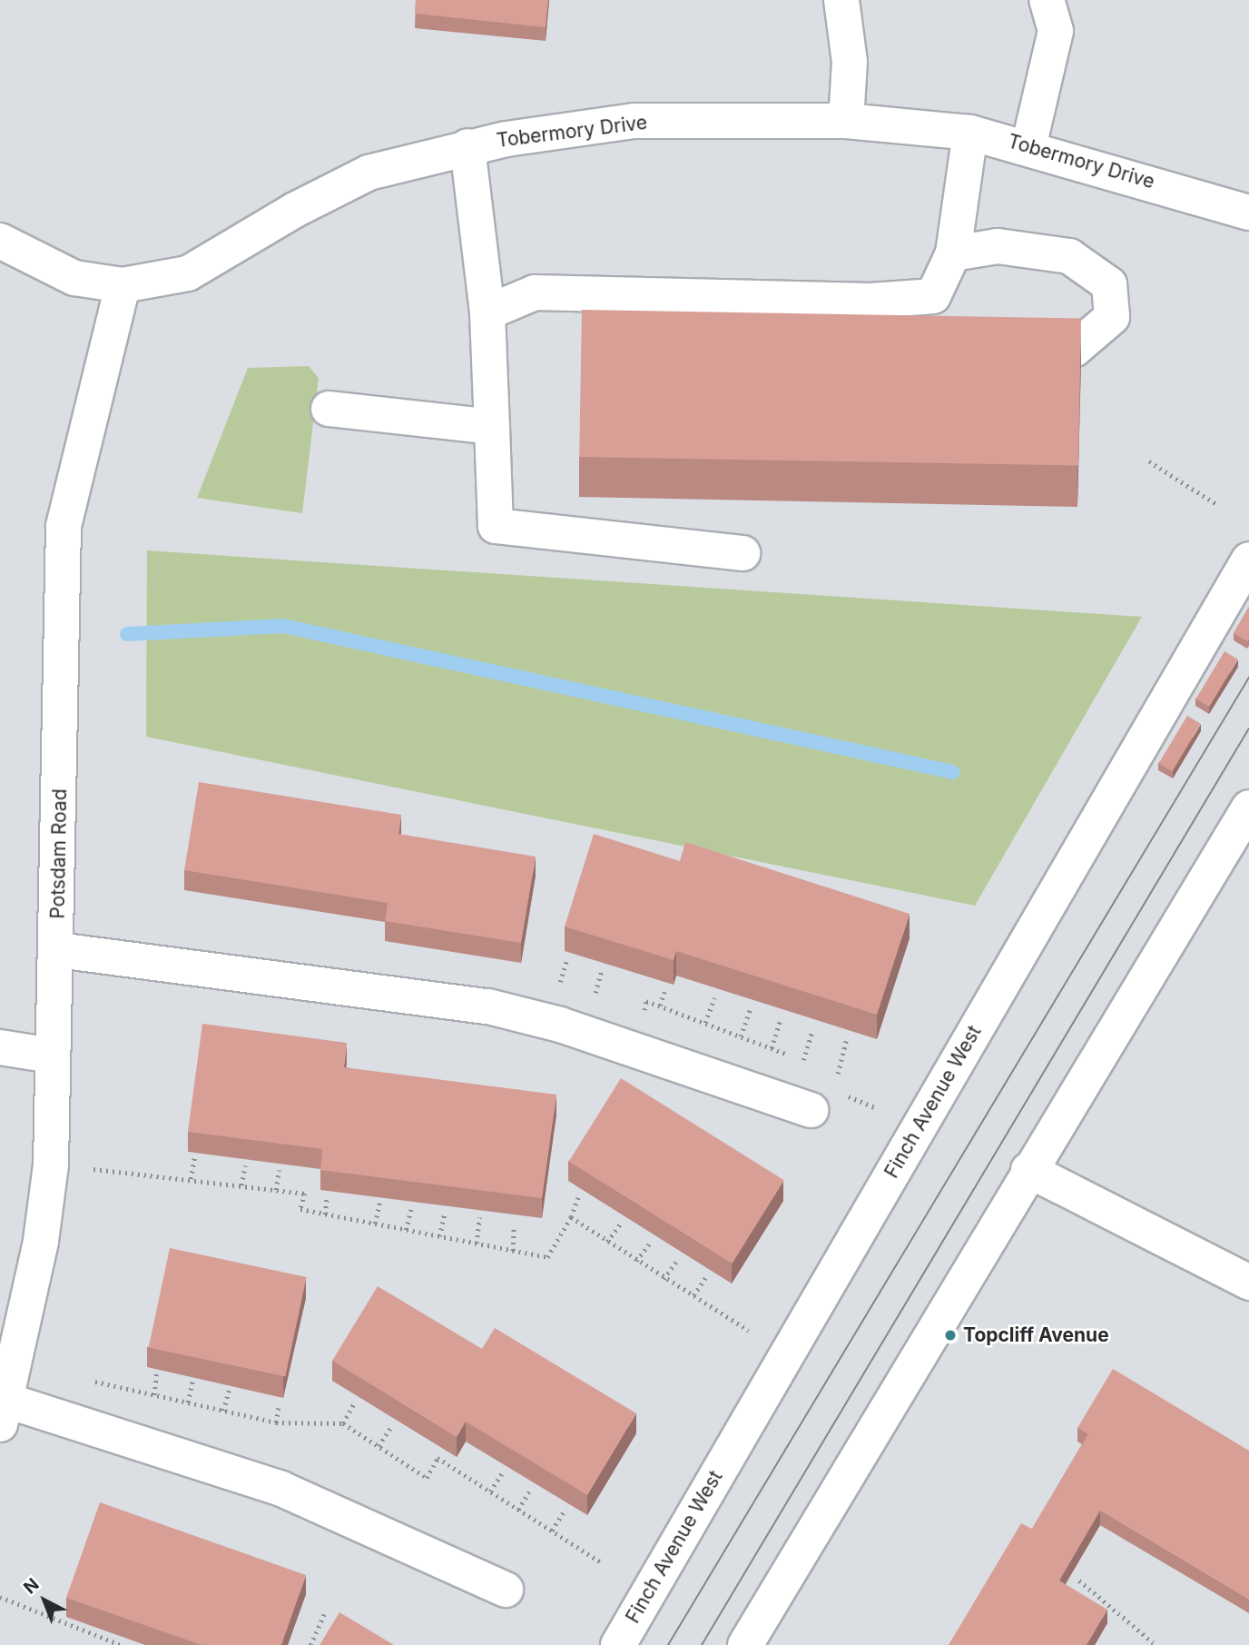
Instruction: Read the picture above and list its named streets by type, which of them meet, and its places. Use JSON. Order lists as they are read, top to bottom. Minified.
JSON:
{"streets":{"street":["Tobermory Drive","Potsdam Road","Finch Avenue West"]},"crossings":[["Tobermory Drive","Potsdam Road"]],"places":["Topcliff Avenue"],"north":"top left"}
